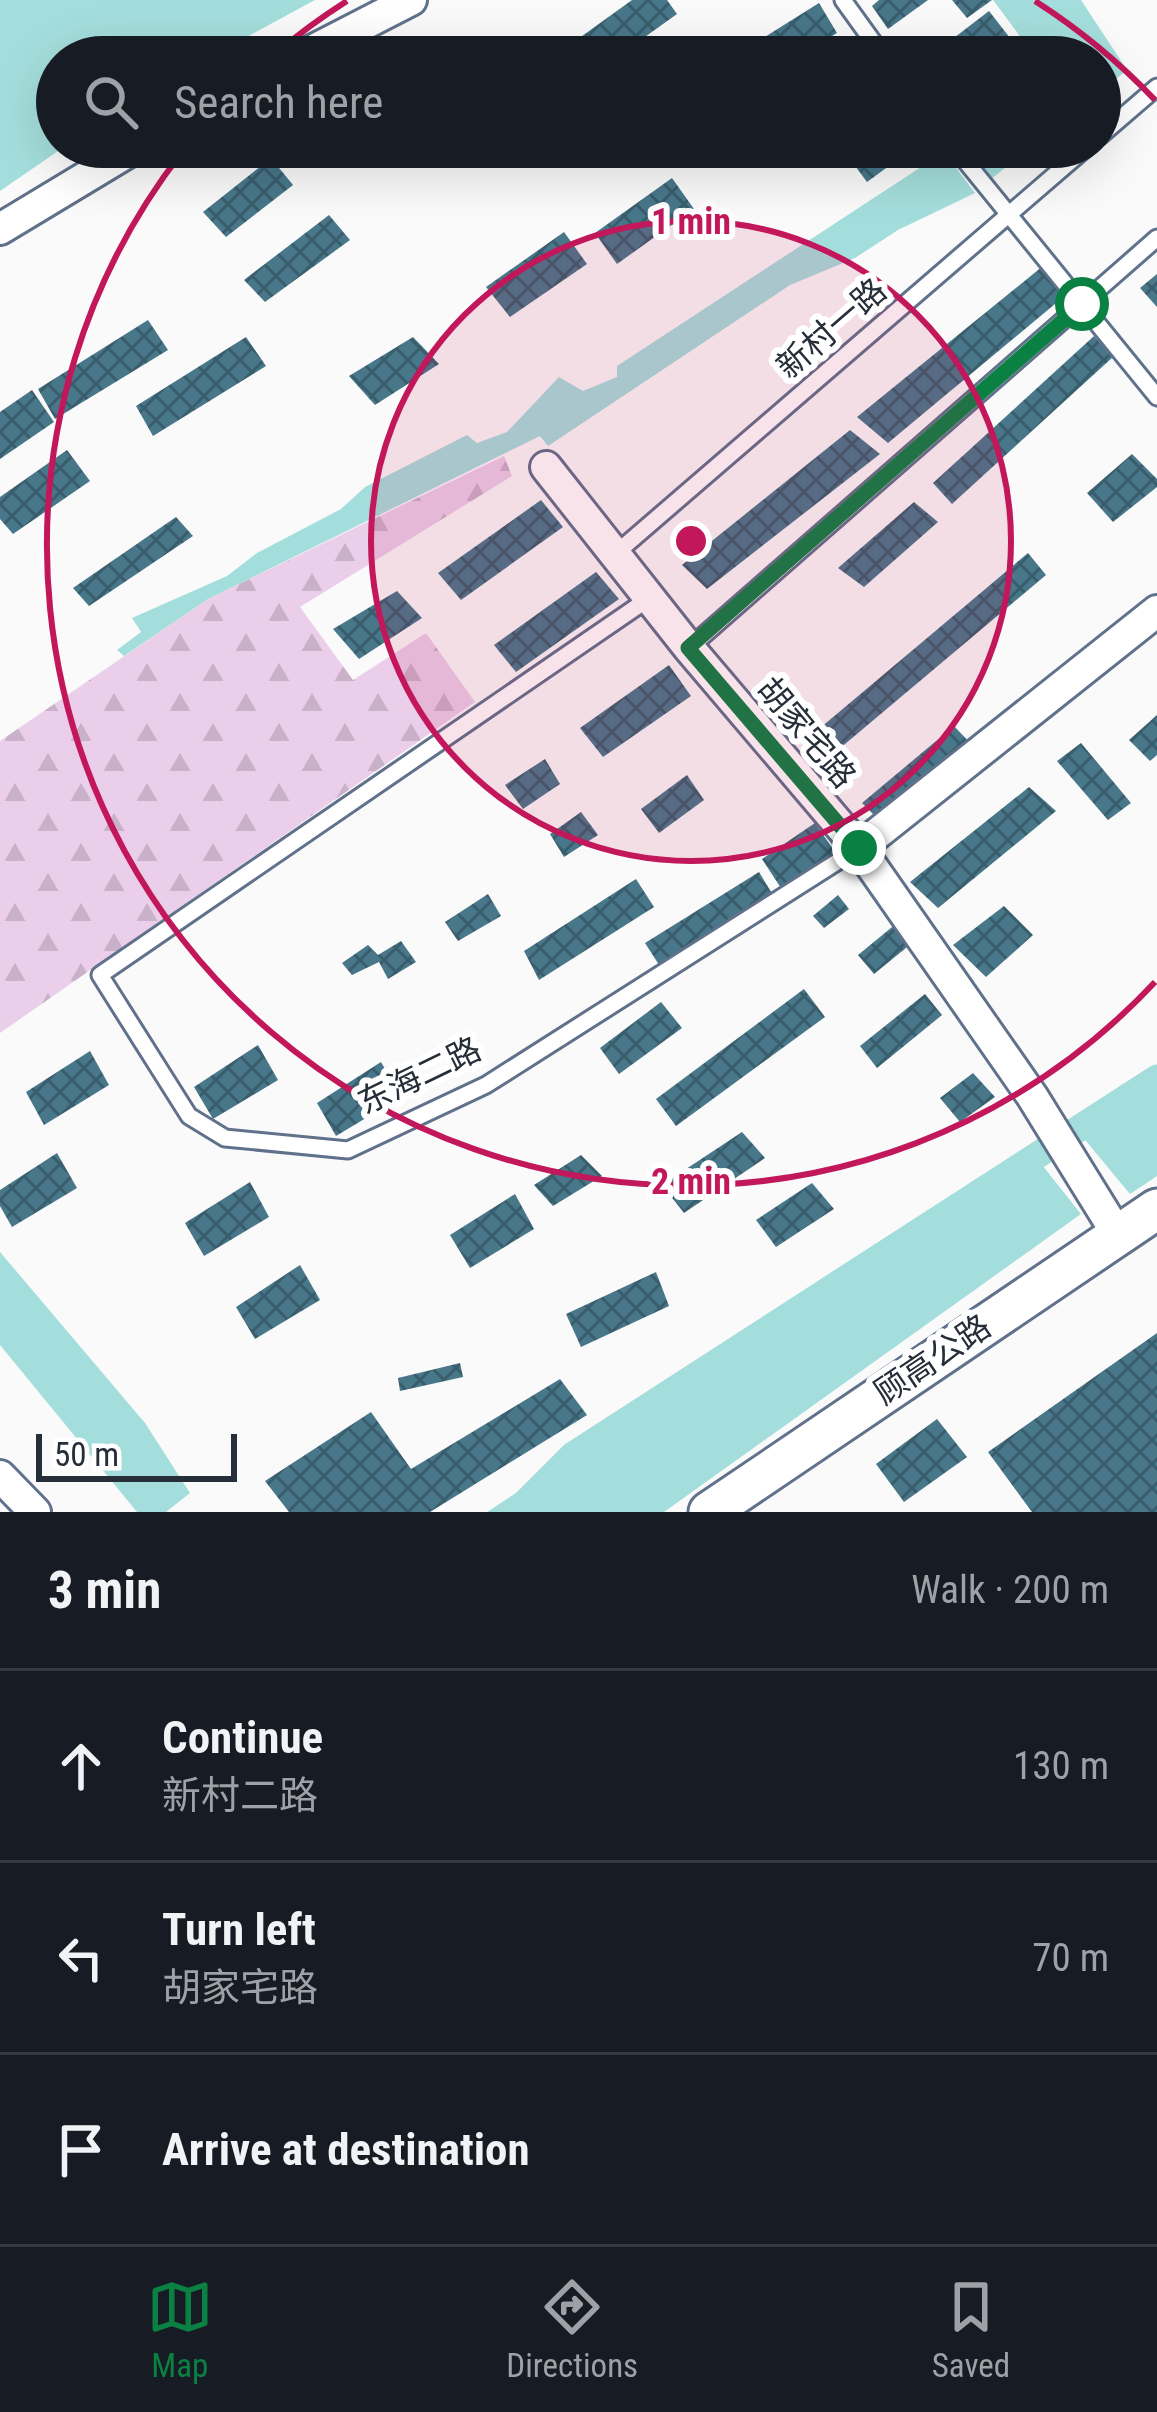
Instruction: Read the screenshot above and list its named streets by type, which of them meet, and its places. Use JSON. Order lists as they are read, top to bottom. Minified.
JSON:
{"streets":{"street":["胡家宅路","东海二路","顾高公路"],"lane":["新村一路"]},"crossings":[["新村一路","胡家宅路"],["胡家宅路","东海二路"],["胡家宅路","顾高公路"]],"scale_bar":"50 m","page":{"search":"Search here","scale":"50 m","heading":["3 min","Walk · 200 m"],"list":[["Continue","新村二路","130 m"],["Turn left","胡家宅路","70 m"],"Arrive at destination"],"nav":["Map","Directions","Saved"]},"rings":["1 min","2 min"]}
